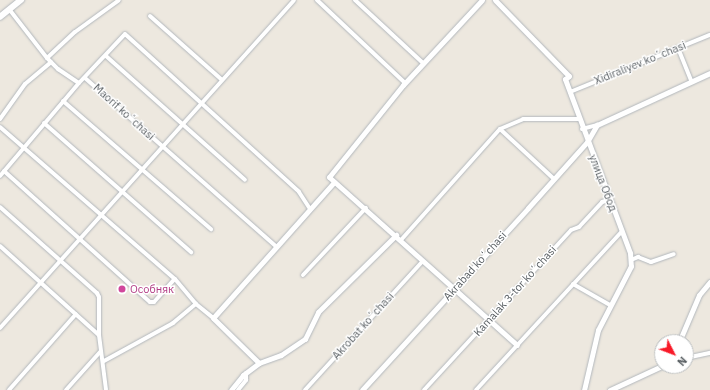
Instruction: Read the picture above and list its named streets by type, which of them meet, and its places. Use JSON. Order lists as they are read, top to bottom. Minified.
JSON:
{"streets":{"street":["Xidiraliyev koʻchasi","Maorif koʻchasi","улица Обод","Akrabad koʻchasi","Kamalak 3-tor koʻchasi","Akrobat koʻchasi"]},"crossings":[["Xidiraliyev koʻchasi","улица Обод"],["улица Обод","Akrabad koʻchasi"],["улица Обод","Kamalak 3-tor koʻchasi"]],"places":["Особняк"],"north":"bottom right"}
